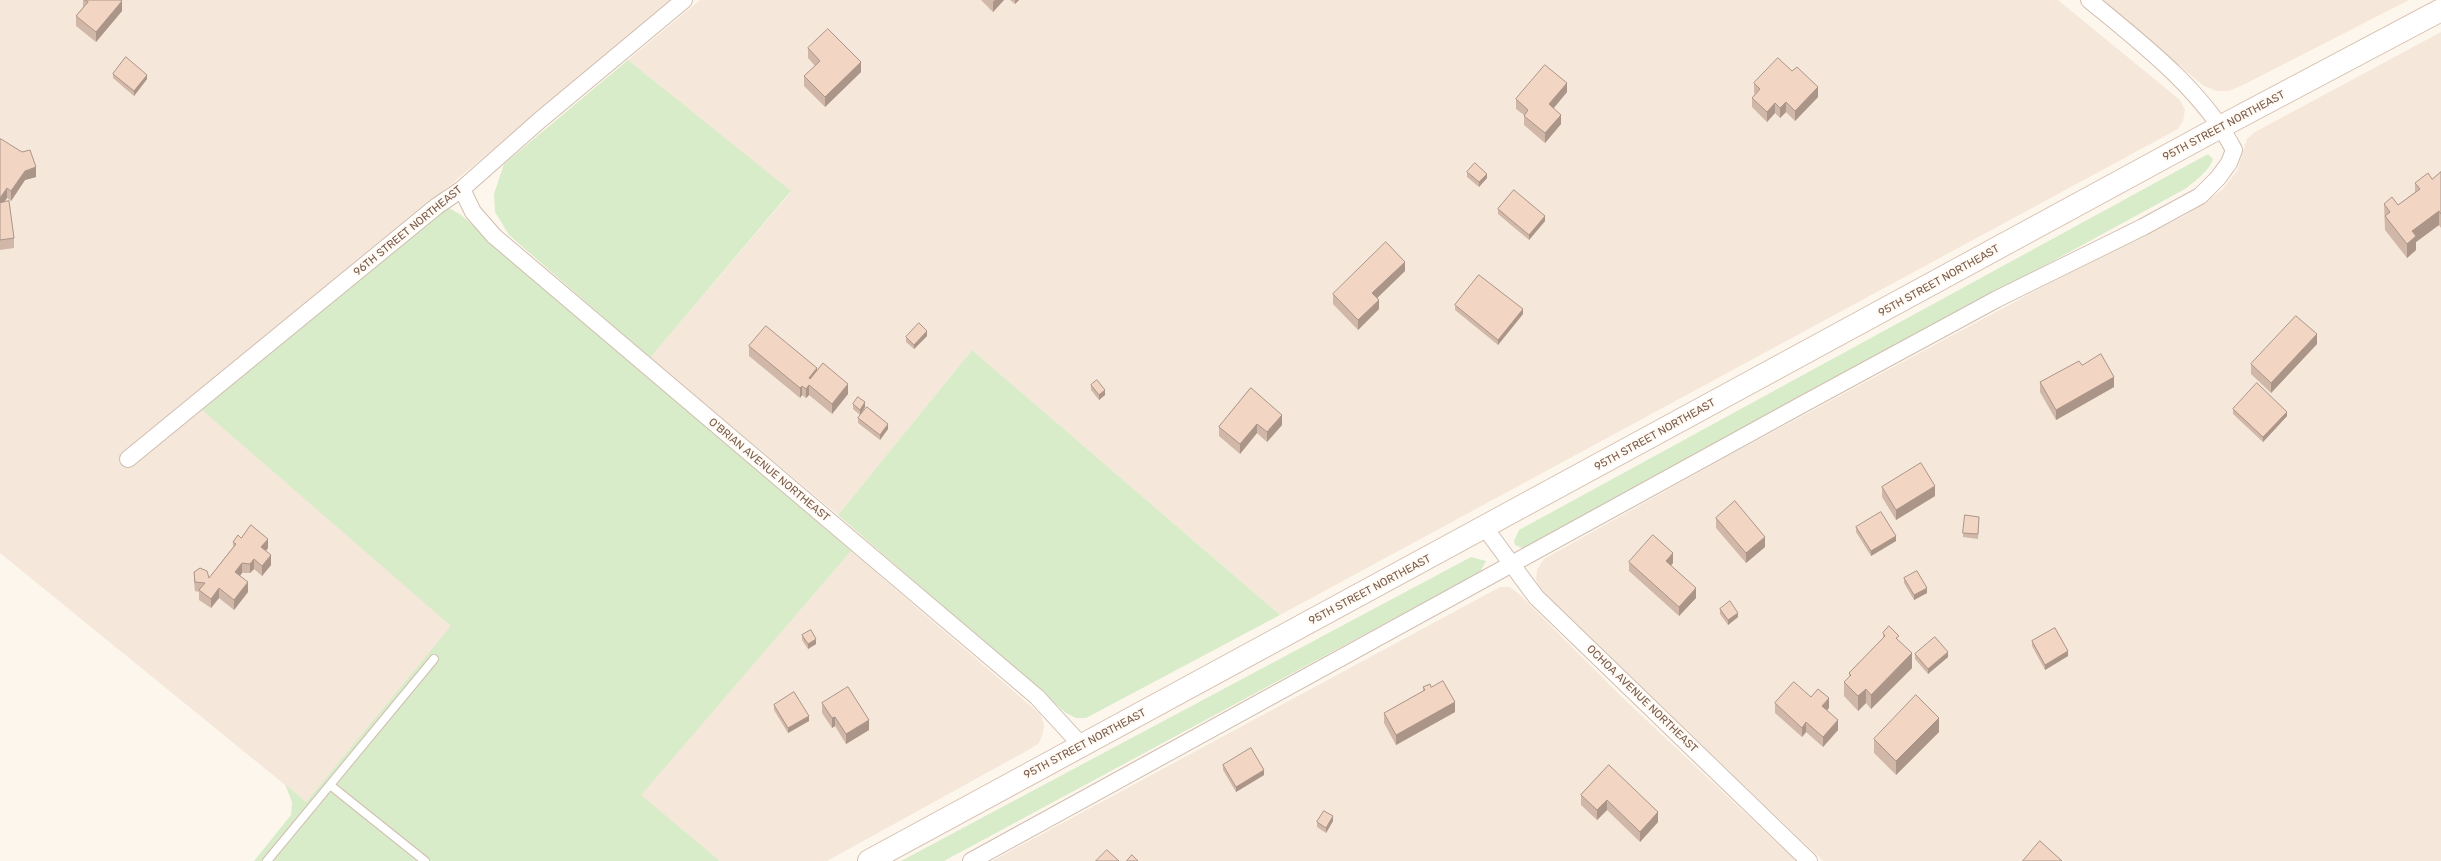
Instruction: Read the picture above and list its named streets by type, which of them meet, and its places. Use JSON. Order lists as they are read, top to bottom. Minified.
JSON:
{"streets":{"main road":["95TH STREET NORTHEAST"],"street":["96TH STREET NORTHEAST","O'BRIAN AVENUE NORTHEAST","OCHOA AVENUE NORTHEAST"]},"crossings":[["95TH STREET NORTHEAST","O'BRIAN AVENUE NORTHEAST"],["95TH STREET NORTHEAST","OCHOA AVENUE NORTHEAST"],["96TH STREET NORTHEAST","O'BRIAN AVENUE NORTHEAST"]]}
